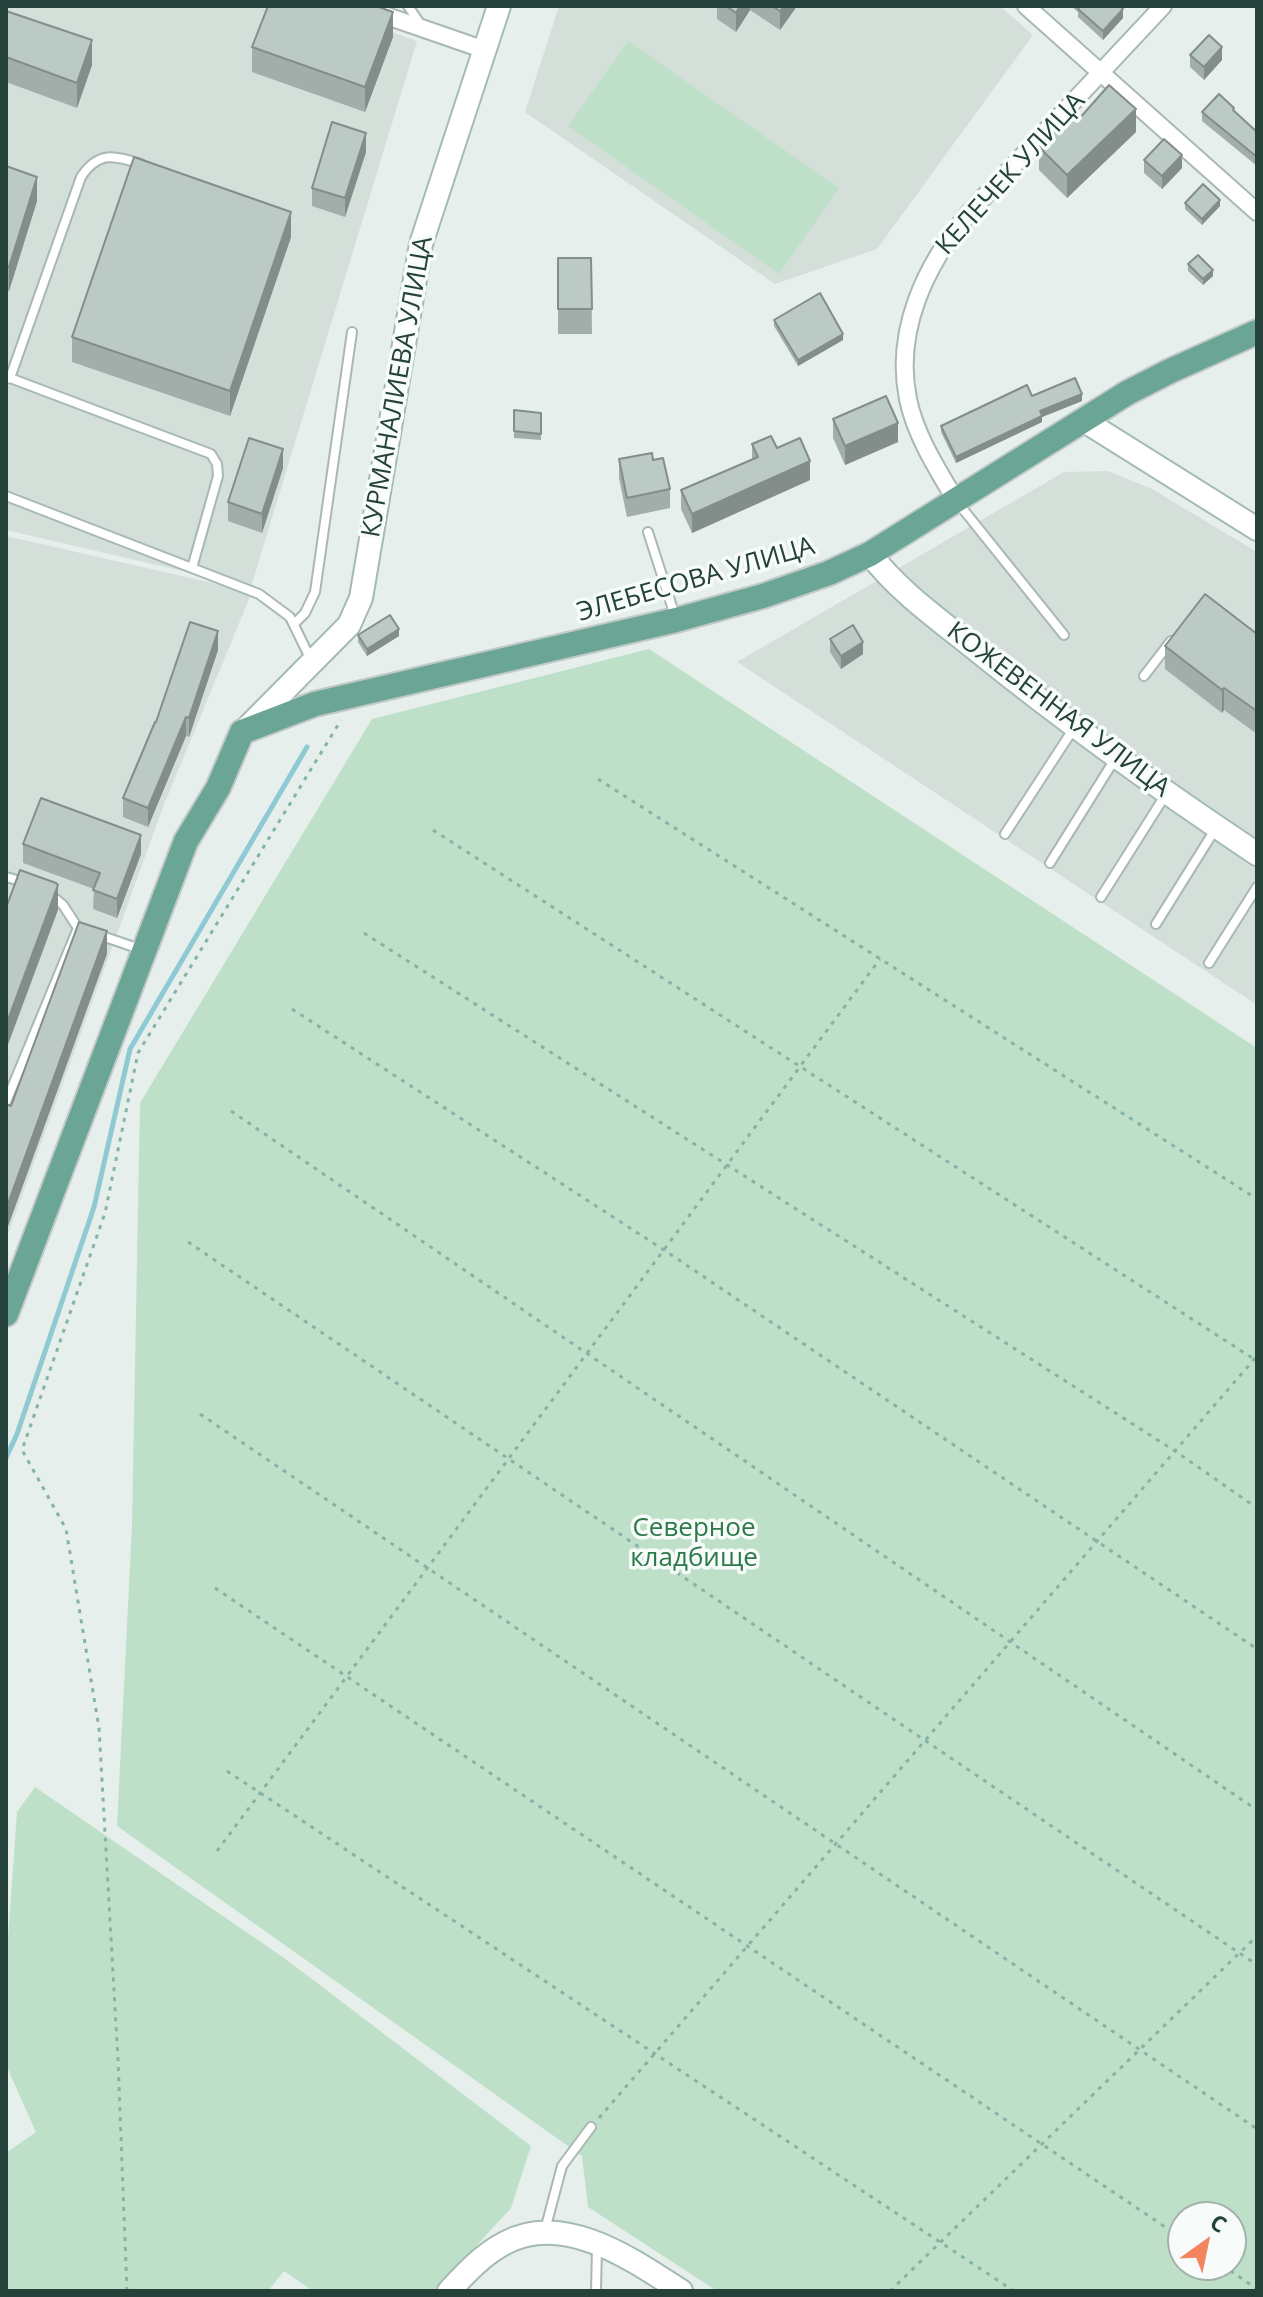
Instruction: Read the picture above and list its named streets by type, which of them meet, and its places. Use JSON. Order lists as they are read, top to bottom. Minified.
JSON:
{"streets":{"main road":["ЭЛЕБЕСОВА УЛИЦА"],"street":["КЕЛЕЧЕК УЛИЦА","КУРМАНАЛИЕВА УЛИЦА","КОЖЕВЕННАЯ УЛИЦА"]},"crossings":[["КЕЛЕЧЕК УЛИЦА","ЭЛЕБЕСОВА УЛИЦА"],["КУРМАНАЛИЕВА УЛИЦА","ЭЛЕБЕСОВА УЛИЦА"],["ЭЛЕБЕСОВА УЛИЦА","КОЖЕВЕННАЯ УЛИЦА"]],"parks":["Северное кладбище"],"north":"top right"}
